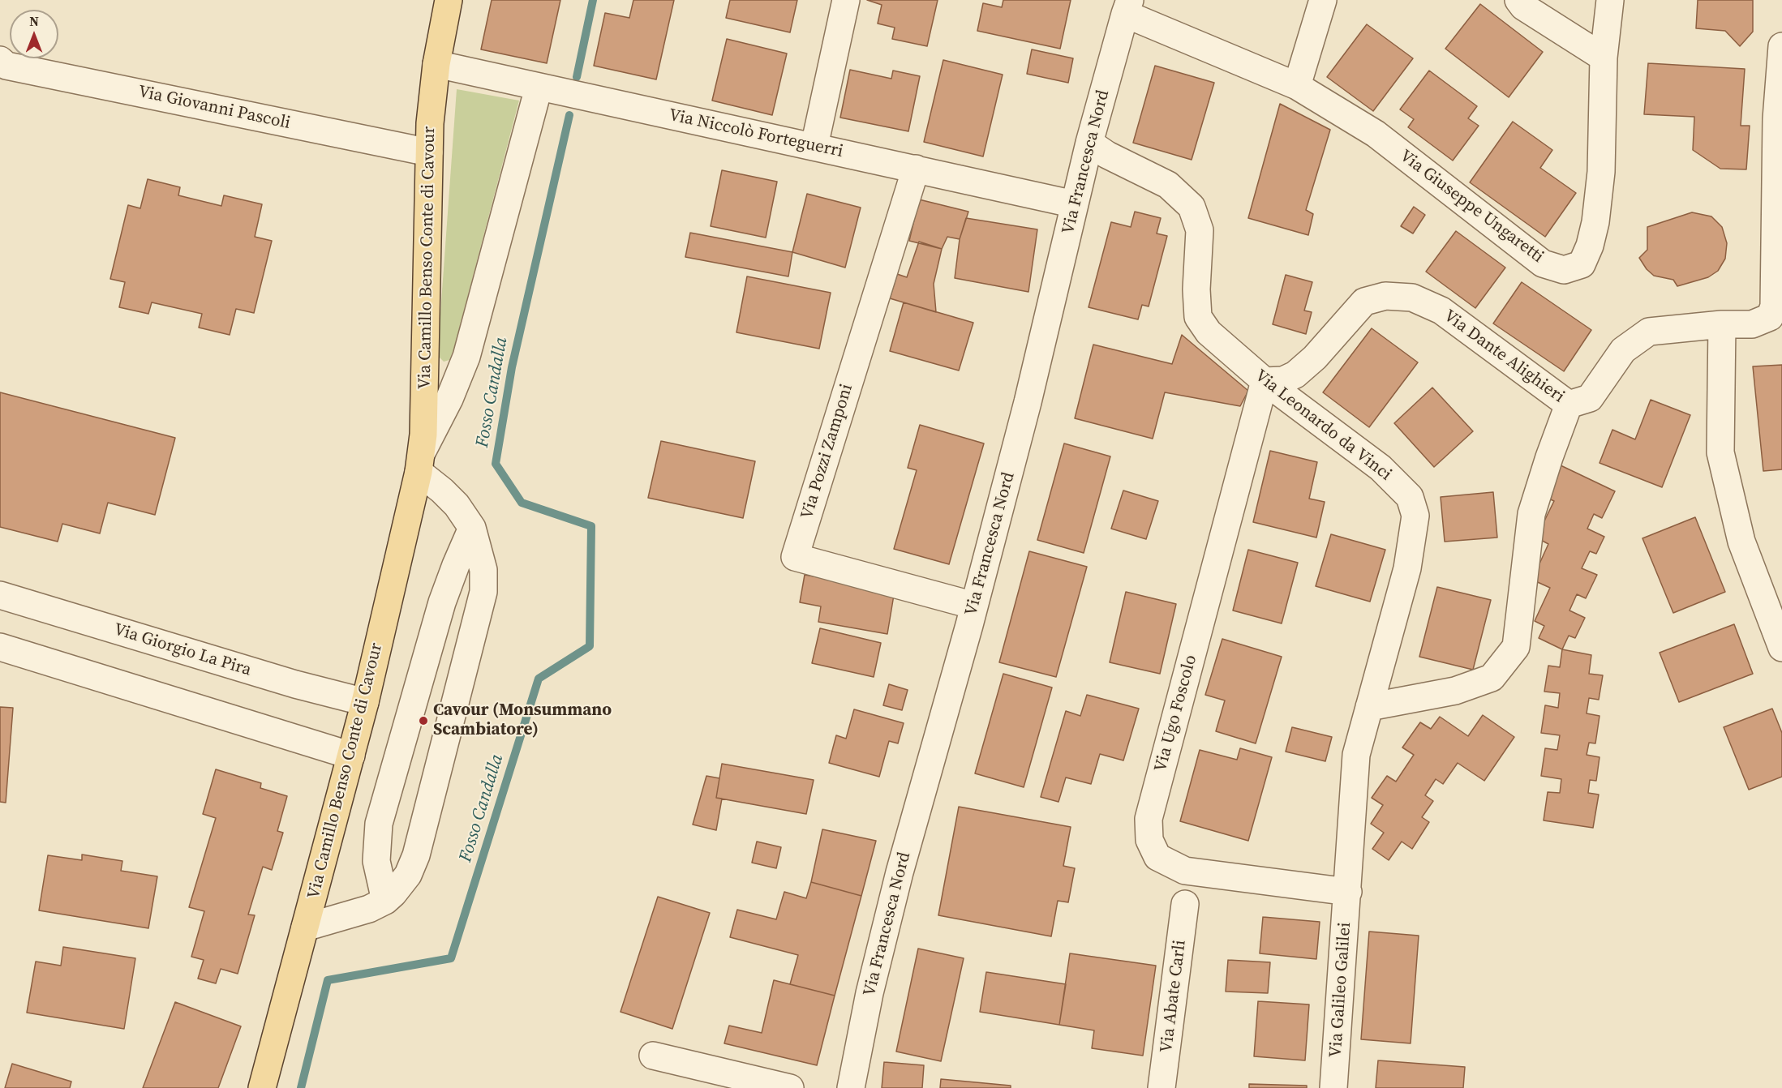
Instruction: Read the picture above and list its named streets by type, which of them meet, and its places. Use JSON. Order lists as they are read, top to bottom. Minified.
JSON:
{"streets":{"main road":["Via Camillo Benso Conte di Cavour"],"street":["Via Giovanni Pascoli","Via Niccolò Forteguerri","Via Francesca Nord","Via Giuseppe Ungaretti","Via Dante Alighieri","Via Leonardo da Vinci","Via Pozzi Zamponi","Via Giorgio La Pira","Via Ugo Foscolo","Via Galileo Galilei","Via Abate Carli"]},"crossings":[["Via Giovanni Pascoli","Via Camillo Benso Conte di Cavour"],["Via Niccolò Forteguerri","Via Francesca Nord"],["Via Niccolò Forteguerri","Via Camillo Benso Conte di Cavour"],["Via Niccolò Forteguerri","Via Pozzi Zamponi"],["Via Francesca Nord","Via Giuseppe Ungaretti"],["Via Francesca Nord","Via Leonardo da Vinci"],["Via Francesca Nord","Via Pozzi Zamponi"],["Via Camillo Benso Conte di Cavour","Via Giorgio La Pira"],["Via Dante Alighieri","Via Leonardo da Vinci"],["Via Dante Alighieri","Via Ugo Foscolo"],["Via Leonardo da Vinci","Via Ugo Foscolo"],["Via Leonardo da Vinci","Via Galileo Galilei"],["Via Ugo Foscolo","Via Galileo Galilei"]],"water":["Fosso Candalla"],"places":["Cavour (Monsummano Scambiatore)"],"north":"top"}
